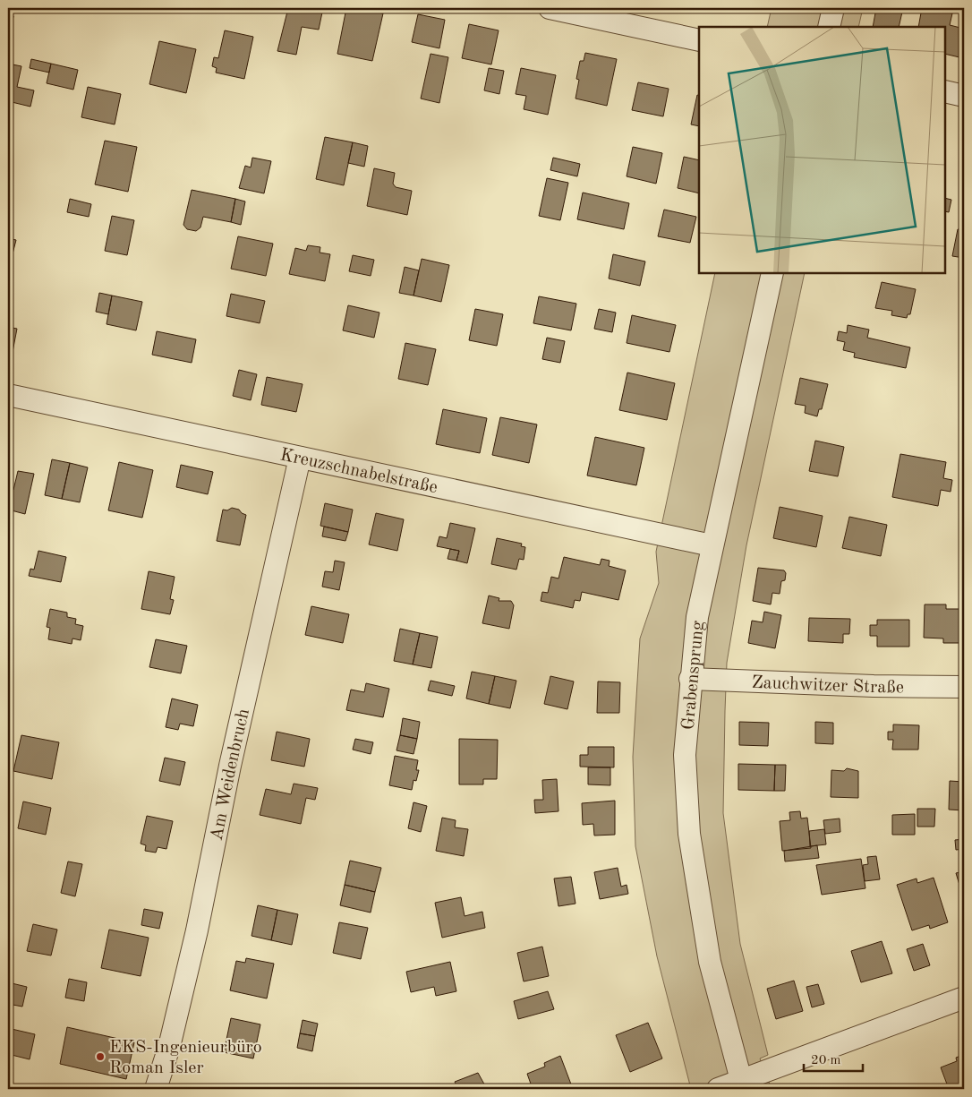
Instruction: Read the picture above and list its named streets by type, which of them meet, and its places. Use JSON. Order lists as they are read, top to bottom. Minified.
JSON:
{"streets":{"street":["Kreuzschnabelstraße","Grabensprung","Zauchwitzer Straße","Am Weidenbruch"]},"crossings":[["Kreuzschnabelstraße","Grabensprung"],["Kreuzschnabelstraße","Am Weidenbruch"],["Grabensprung","Zauchwitzer Straße"]],"places":["EKS-Ingenieurbüro Roman Isler"],"scale_bar":"20 m"}
